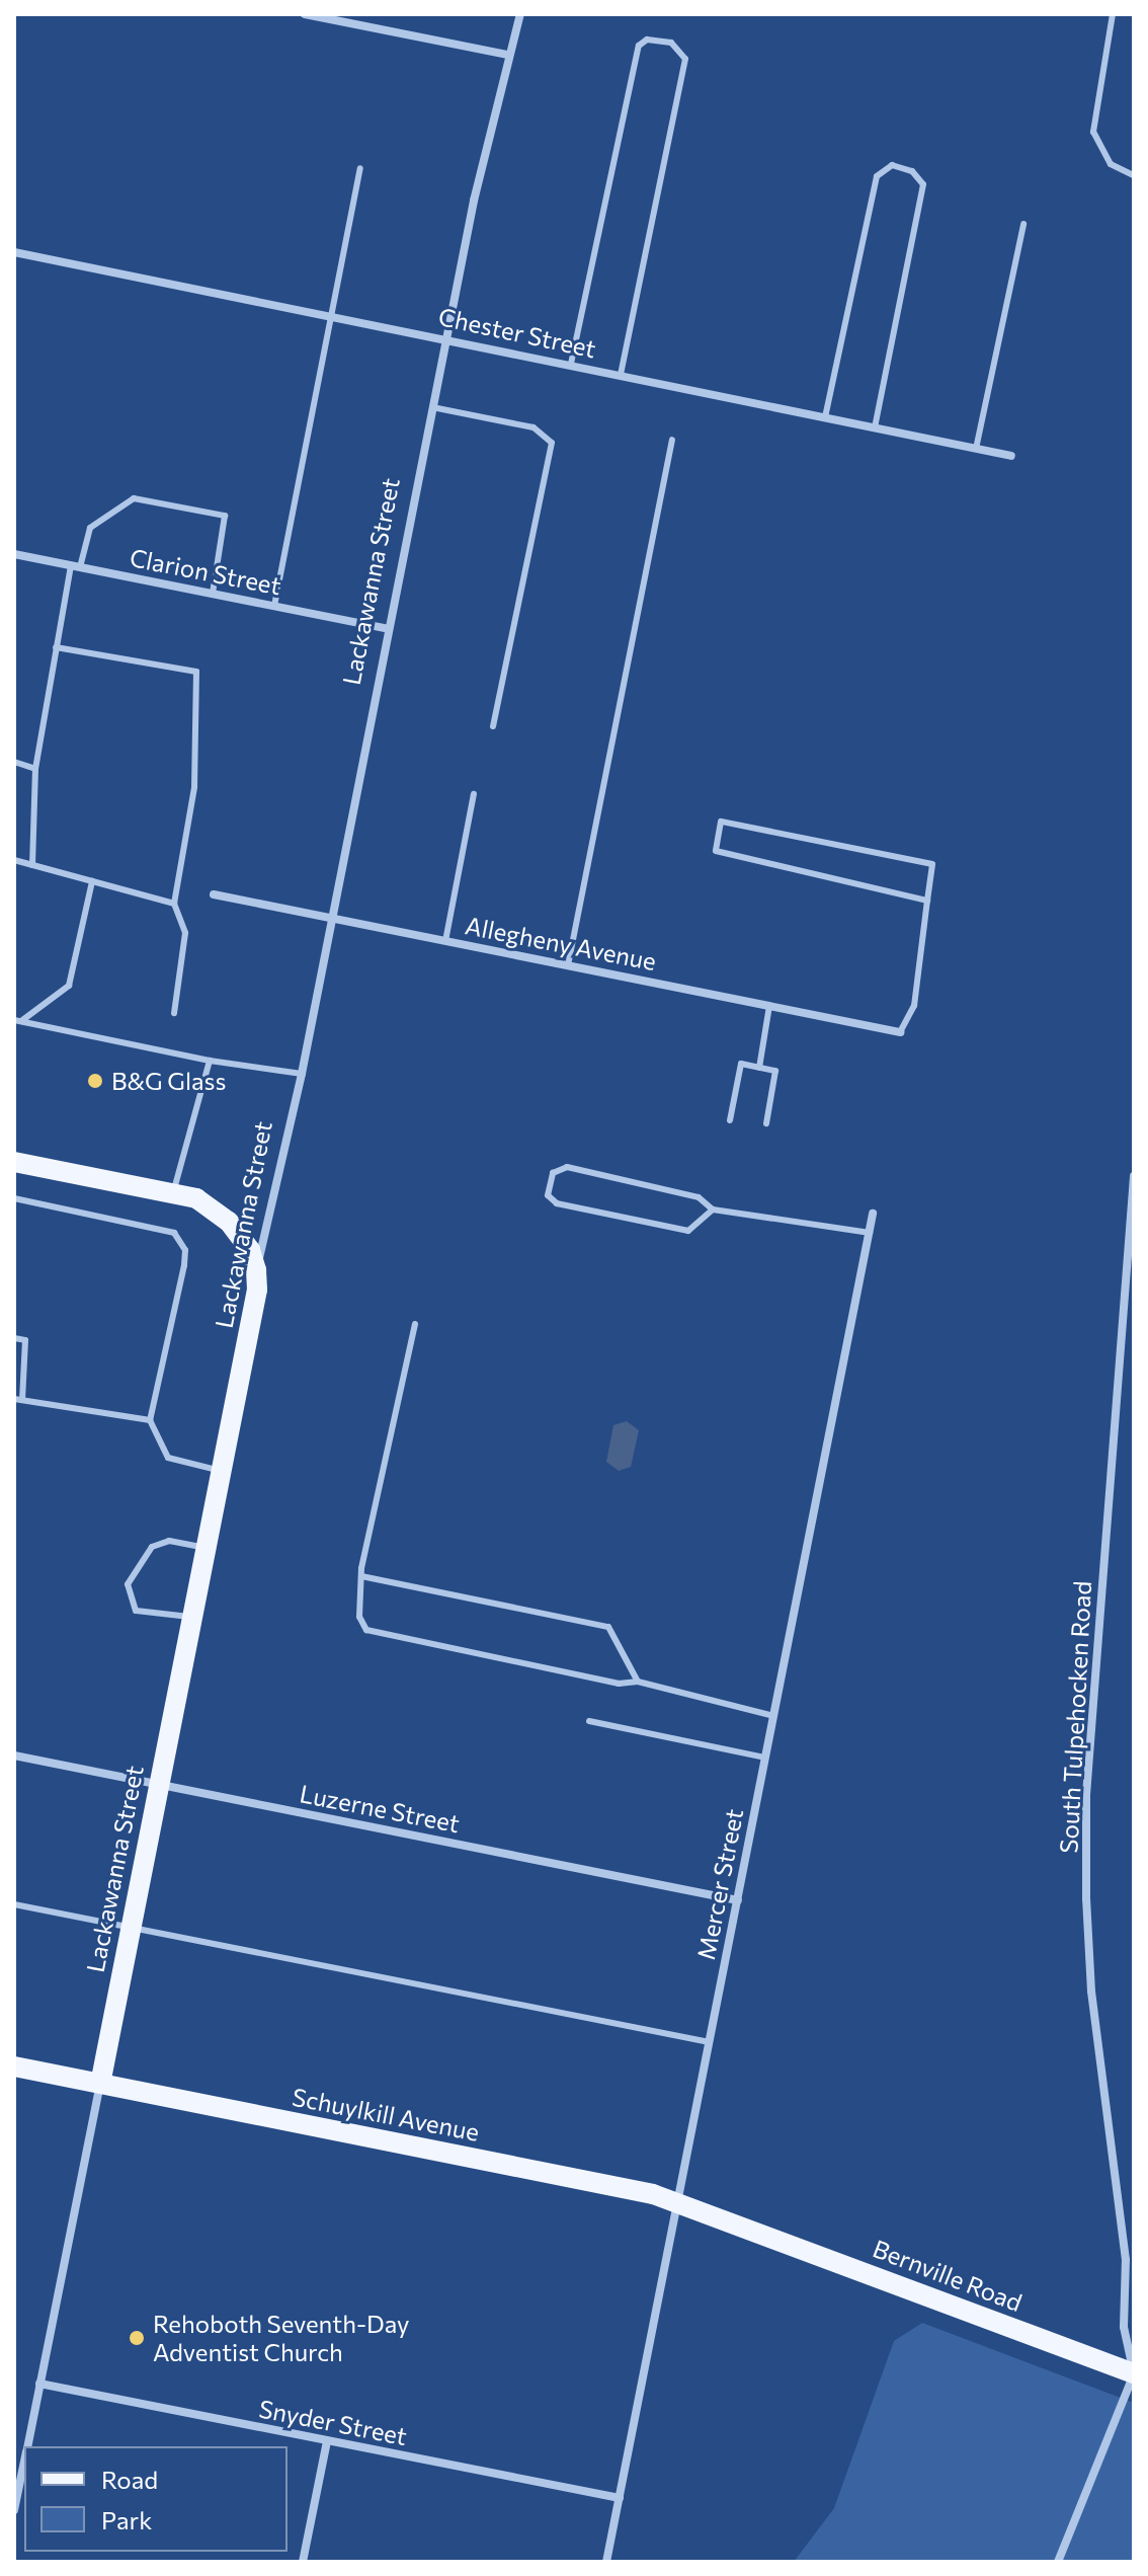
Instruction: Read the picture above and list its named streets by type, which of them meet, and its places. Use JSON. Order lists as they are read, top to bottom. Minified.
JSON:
{"streets":{"main road":["Lackawanna Street","Schuylkill Avenue","Bernville Road"],"street":["Chester Street","Clarion Street","Allegheny Avenue","South Tulpehocken Road","Luzerne Street","Mercer Street","Snyder Street"]},"crossings":[["Chester Street","Lackawanna Street"],["Clarion Street","Lackawanna Street"],["Lackawanna Street","Allegheny Avenue"],["Lackawanna Street","Luzerne Street"],["Lackawanna Street","Schuylkill Avenue"],["Lackawanna Street","Snyder Street"],["South Tulpehocken Road","Bernville Road"],["Luzerne Street","Mercer Street"],["Mercer Street","Schuylkill Avenue"],["Mercer Street","Snyder Street"],["Schuylkill Avenue","Bernville Road"]],"places":["B&G Glass","Rehoboth Seventh-Day Adventist Church"],"legend":["Road","Park"]}
